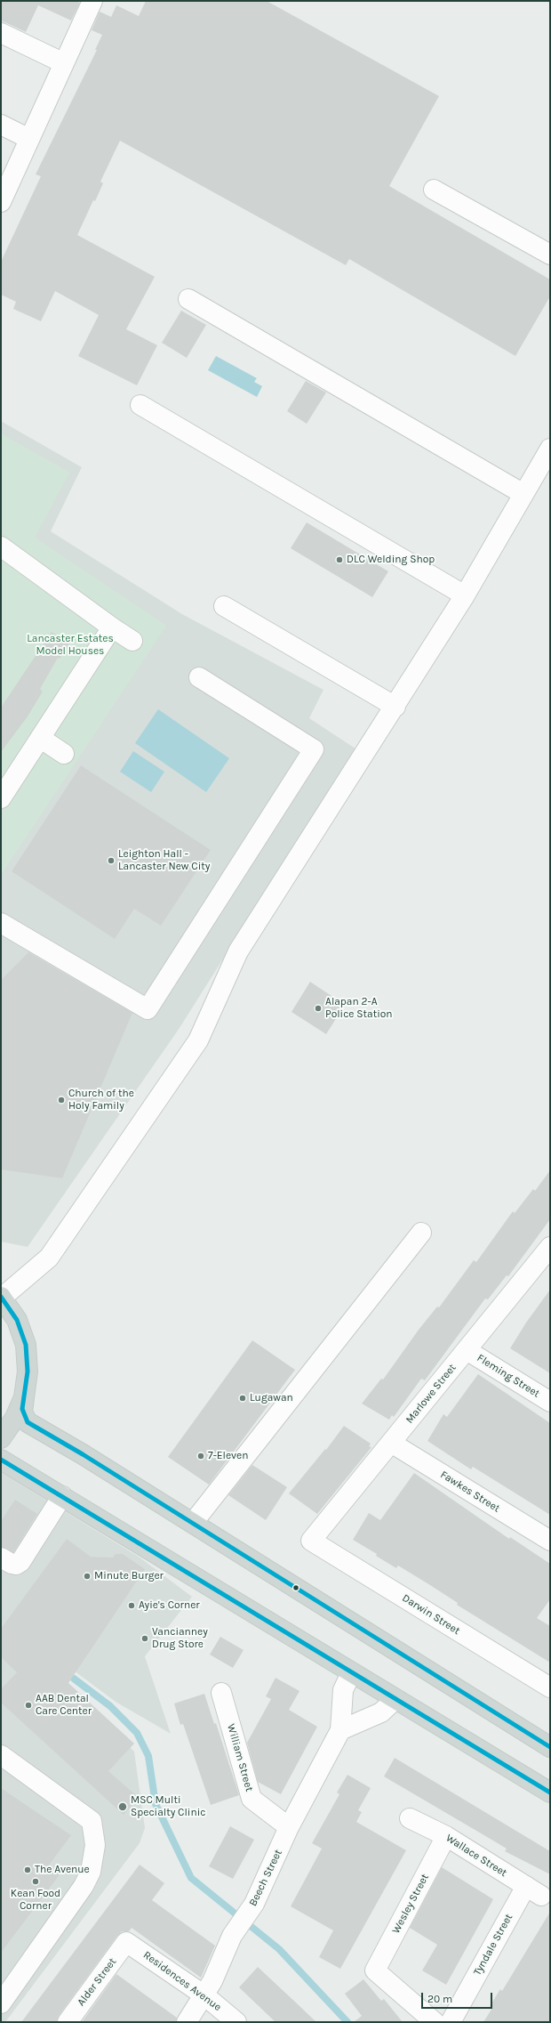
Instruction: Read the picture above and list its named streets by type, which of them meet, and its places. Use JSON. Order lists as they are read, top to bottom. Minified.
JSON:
{"streets":{"street":["Fleming Street","Marlowe Street","Fawkes Street","Darwin Street","William Street","Wallace Street","Beech Street","Wesley Street","Tyndale Street","Residences Avenue","Alder Street"]},"crossings":[["Fleming Street","Marlowe Street"],["Marlowe Street","Fawkes Street"],["Marlowe Street","Darwin Street"],["William Street","Beech Street"],["Wallace Street","Wesley Street"],["Wallace Street","Tyndale Street"],["Beech Street","Residences Avenue"],["Residences Avenue","Alder Street"]],"parks":["Lancaster Estates Model Houses"],"places":["DLC Welding Shop","Leighton Hall - Lancaster New City","Alapan 2-A Police Station","Church of the Holy Family","Lugawan","7-Eleven","Minute Burger","Ayie's Corner","Vancianney Drug Store","AAB Dental Care Center","MSC Multi Specialty Clinic","The Avenue","Kean Food Corner"],"scale_bar":"20 m"}
